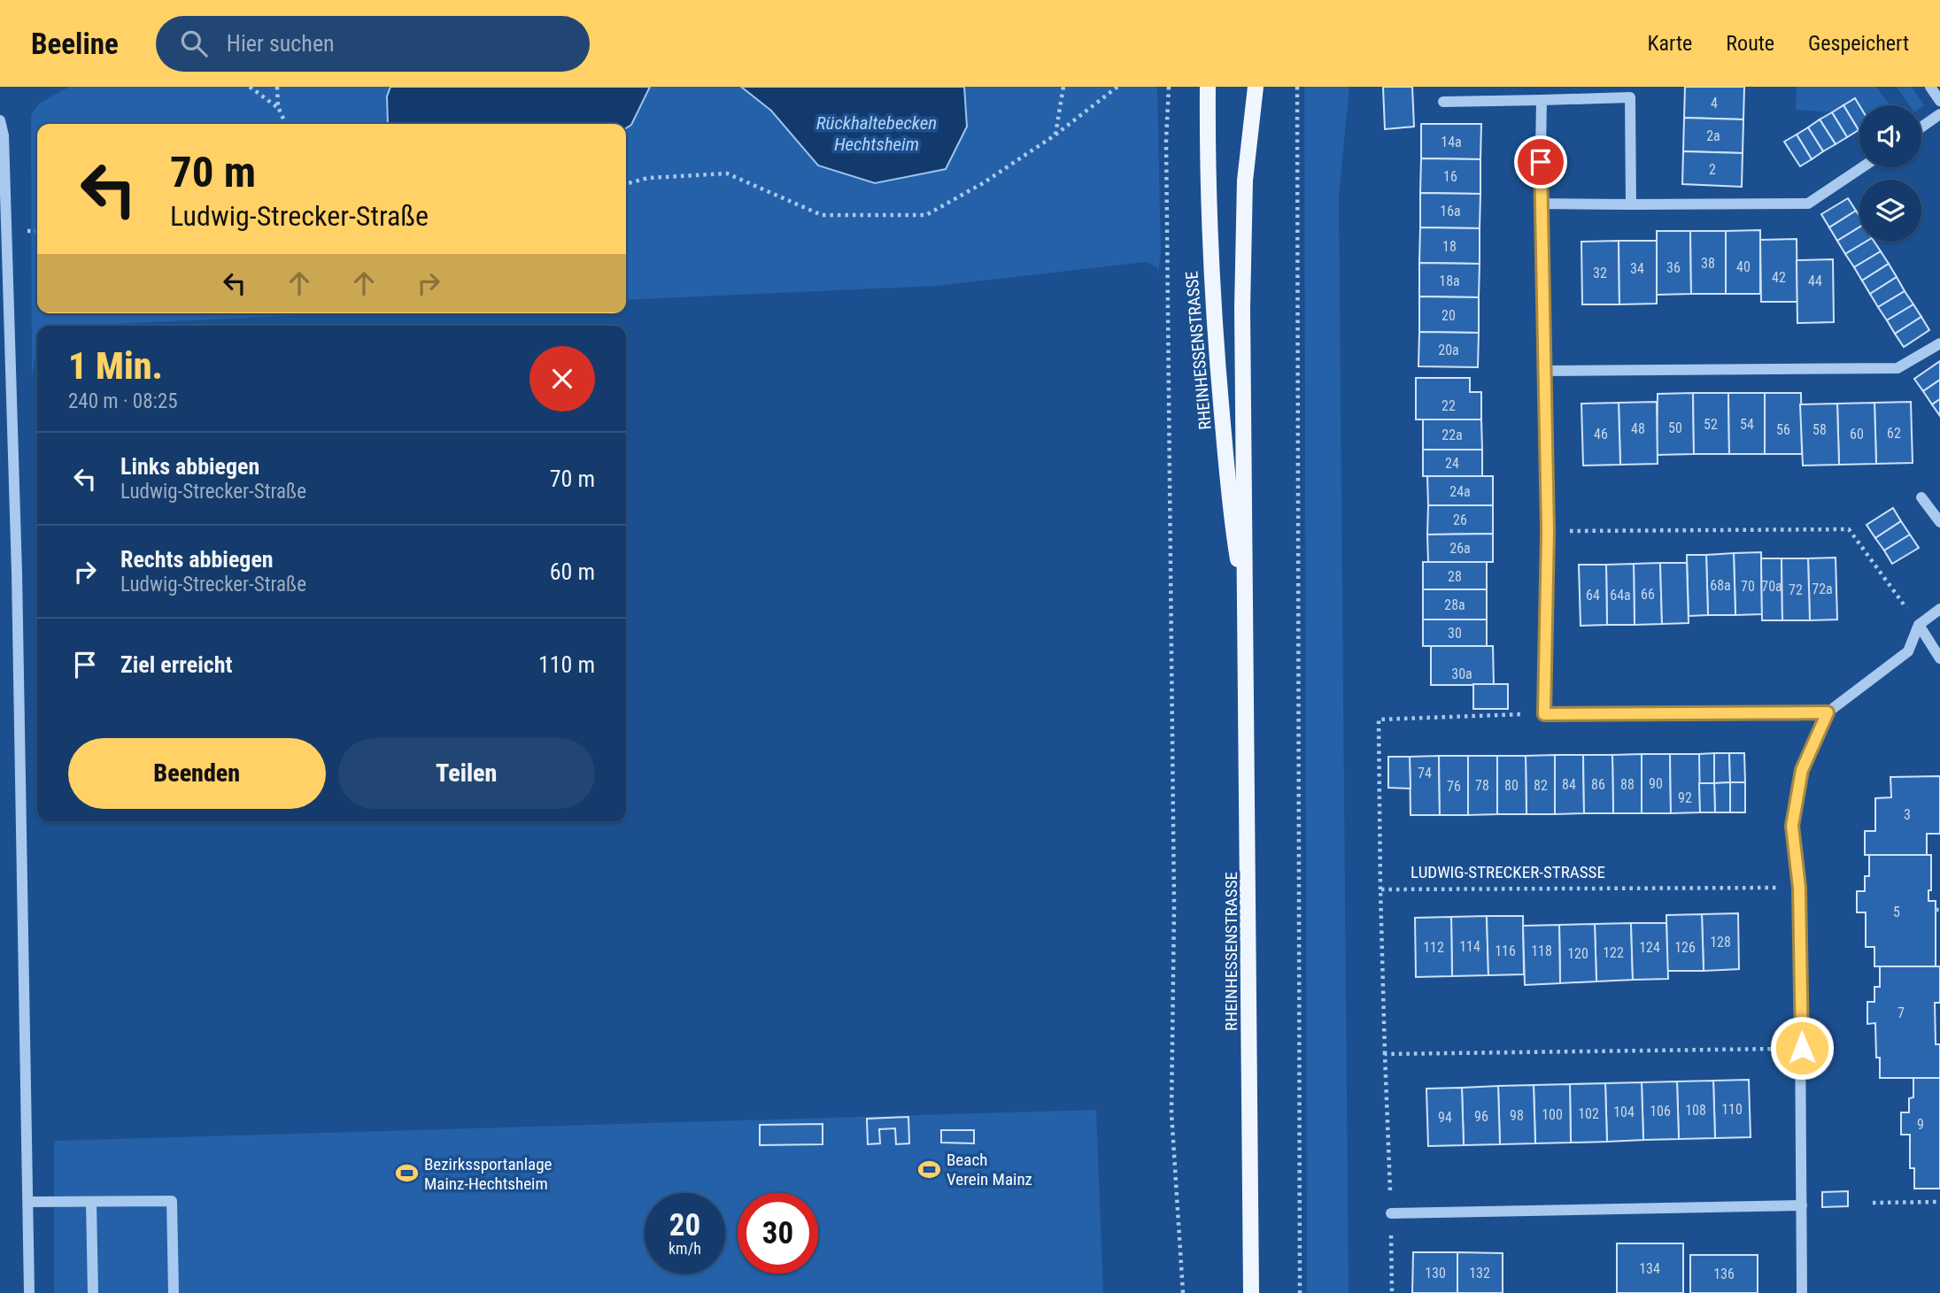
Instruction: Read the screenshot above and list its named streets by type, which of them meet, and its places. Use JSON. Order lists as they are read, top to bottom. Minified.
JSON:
{"streets":{"main road":["RHEINHESSENSTRASSE"],"path":["LUDWIG-STRECKER-STRASSE"]},"water":["Rückhaltebecken Hechtsheim"],"places":{"sports":["Beach Verein Mainz","Bezirkssportanlage Mainz-Hechtsheim"]},"house_numbers":["4","2a","14a","2","16","16a","18","38","40","36","34","32","42","18a","44","20","20a","22","52","54","50","48","56","58","62","46","60","22a","24","24a","26","26a","28","68a","70","70a","72a","72","66","64","64a","28a","30","30a","74","90","84","86","88","78","80","82","76","92","3","5","128","114","112","124","126","116","118","122","120","7","110","108","106","104","102","100","98","96","94","9","134","130","132","136"],"page":{"header":"Beeline","search":"Hier suchen","nav":["Karte","Route","Gespeichert"],"turn":["70 m","Ludwig-Strecker-Straße"],"heading":["1 Min.","240 m · 08:25"],"list":[{"name":"Links abbiegen","note":"Ludwig-Strecker-Straße","value":"70 m"},{"name":"Rechts abbiegen","note":"Ludwig-Strecker-Straße","value":"60 m"},{"name":"Ziel erreicht","value":"110 m"}],"buttons":["Beenden","Teilen"],"speed":"20 km/h","limit":"30"}}
